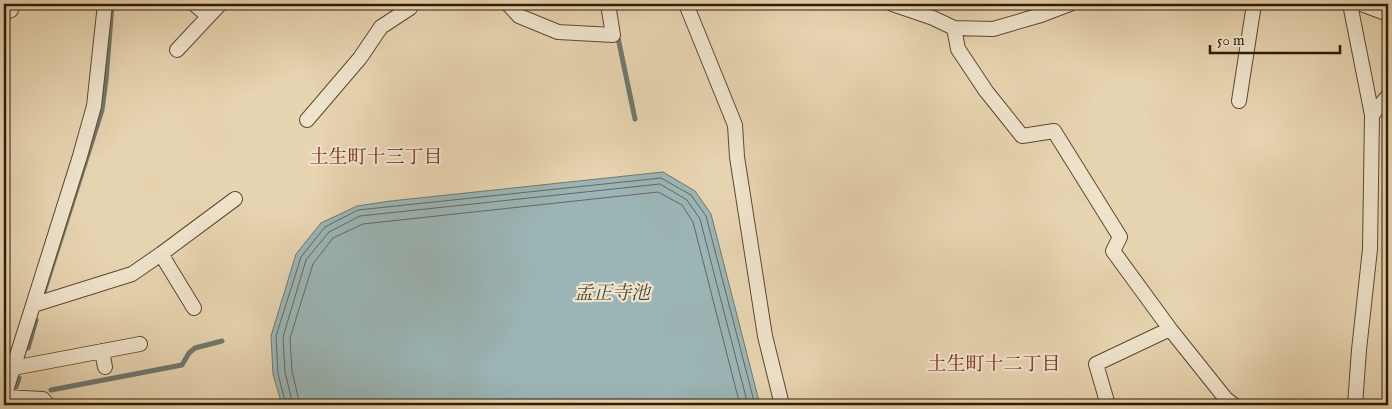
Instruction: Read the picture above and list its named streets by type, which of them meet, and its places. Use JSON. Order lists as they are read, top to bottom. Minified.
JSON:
{"districts":["土生町十三丁目","土生町十二丁目"],"water":["孟正寺池"],"scale_bar":"50 m"}
